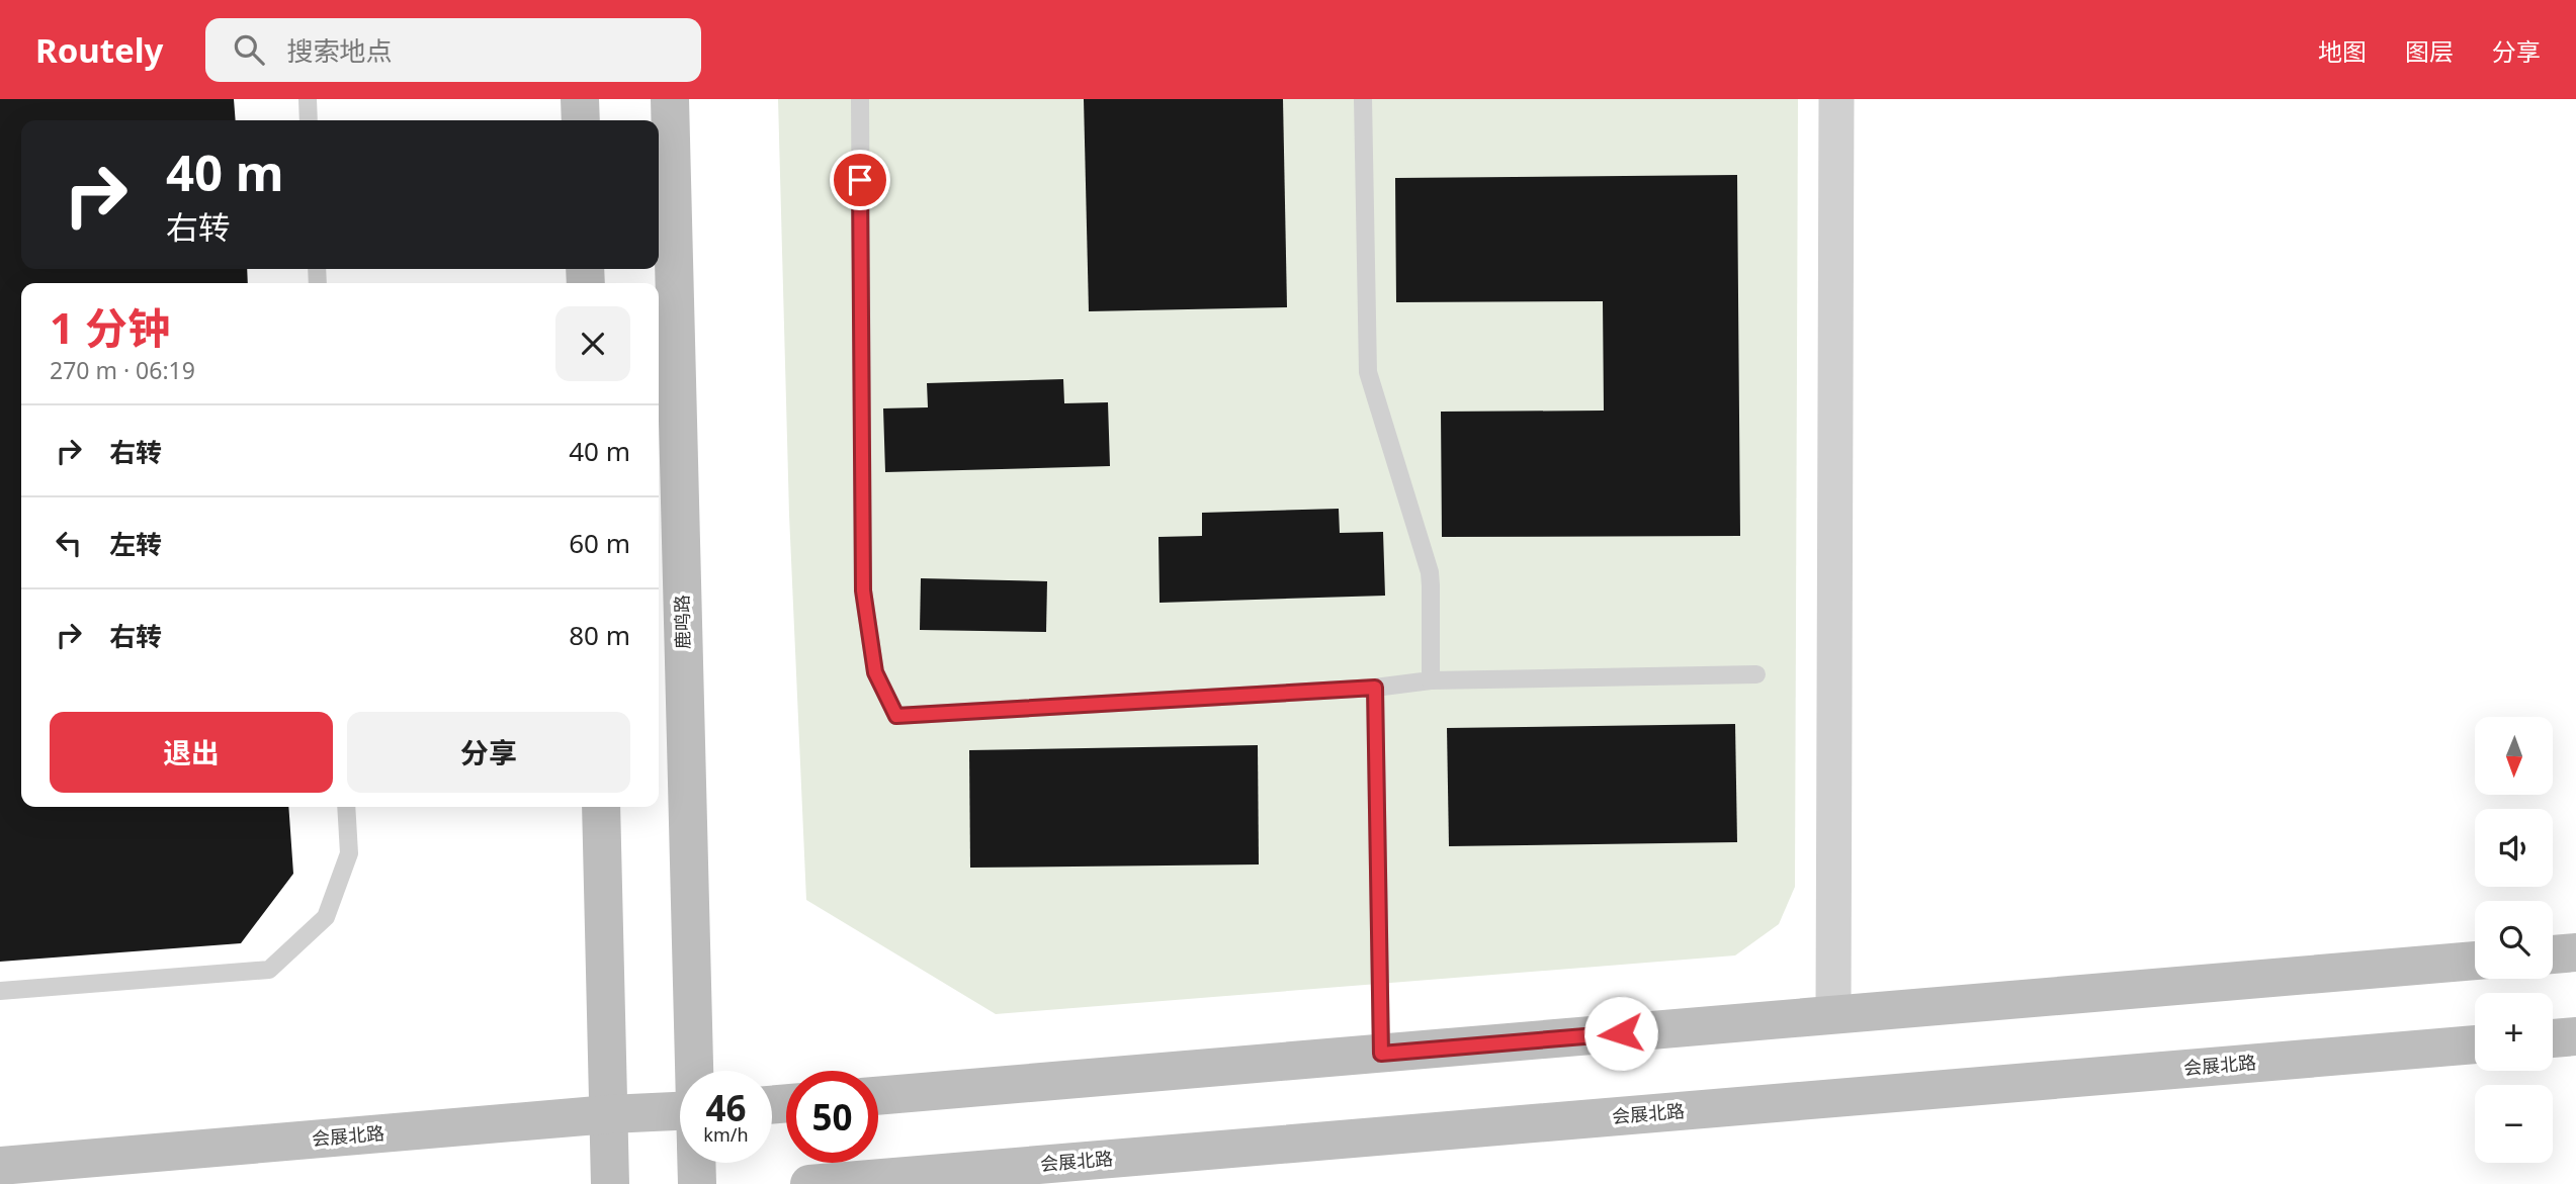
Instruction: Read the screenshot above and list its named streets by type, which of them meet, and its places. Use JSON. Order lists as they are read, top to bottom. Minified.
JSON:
{"streets":{"main road":["鹿鸣路","会展北路"]},"north":"bottom","page":{"header":"Routely","search":"搜索地点","nav":["地图","图层","分享"],"turn":["40 m","右转"],"heading":["1 分钟","270 m · 06:19"],"list":[{"name":"右转","value":"40 m"},{"name":"左转","value":"60 m"},{"name":"右转","value":"80 m"}],"buttons":["退出","分享"],"map_buttons":["+","−"],"speed":"46 km/h","limit":"50"}}
